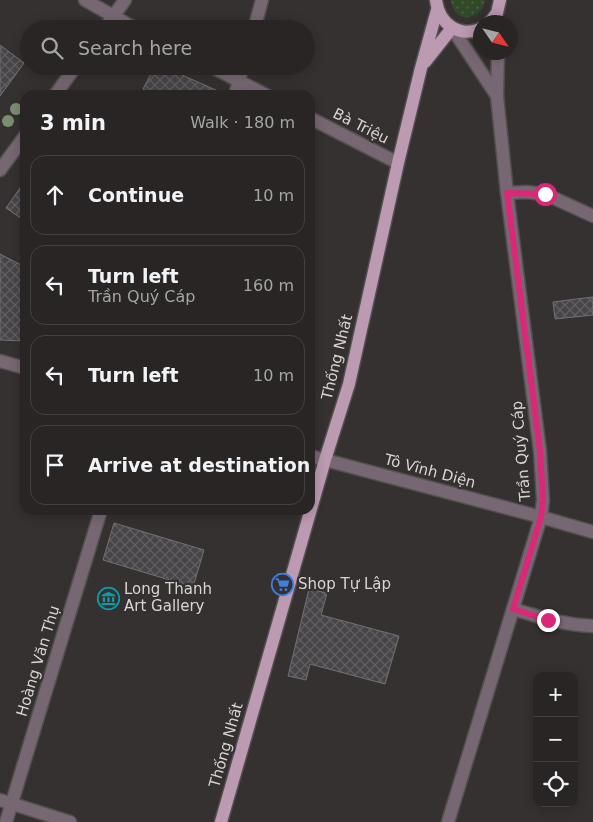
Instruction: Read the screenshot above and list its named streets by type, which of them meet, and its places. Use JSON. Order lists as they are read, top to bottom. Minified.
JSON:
{"streets":{"main road":["Thống Nhất"],"street":["Bà Triệu","Trần Quý Cáp","Tô Vĩnh Diện","Hoàng Văn Thụ"]},"crossings":[["Bà Triệu","Thống Nhất"],["Thống Nhất","Trần Quý Cáp"],["Thống Nhất","Tô Vĩnh Diện"],["Trần Quý Cáp","Tô Vĩnh Diện"]],"places":{"supermarket":["Shop Tự Lập"],"museum":["Long Thanh Art Gallery"]},"north":"bottom right","page":{"search":"Search here","heading":["3 min","Walk · 180 m"],"list":[["Continue","10 m"],["Turn left","Trần Quý Cáp","160 m"],["Turn left","10 m"],"Arrive at destination"],"map_buttons":["+","−"]}}
